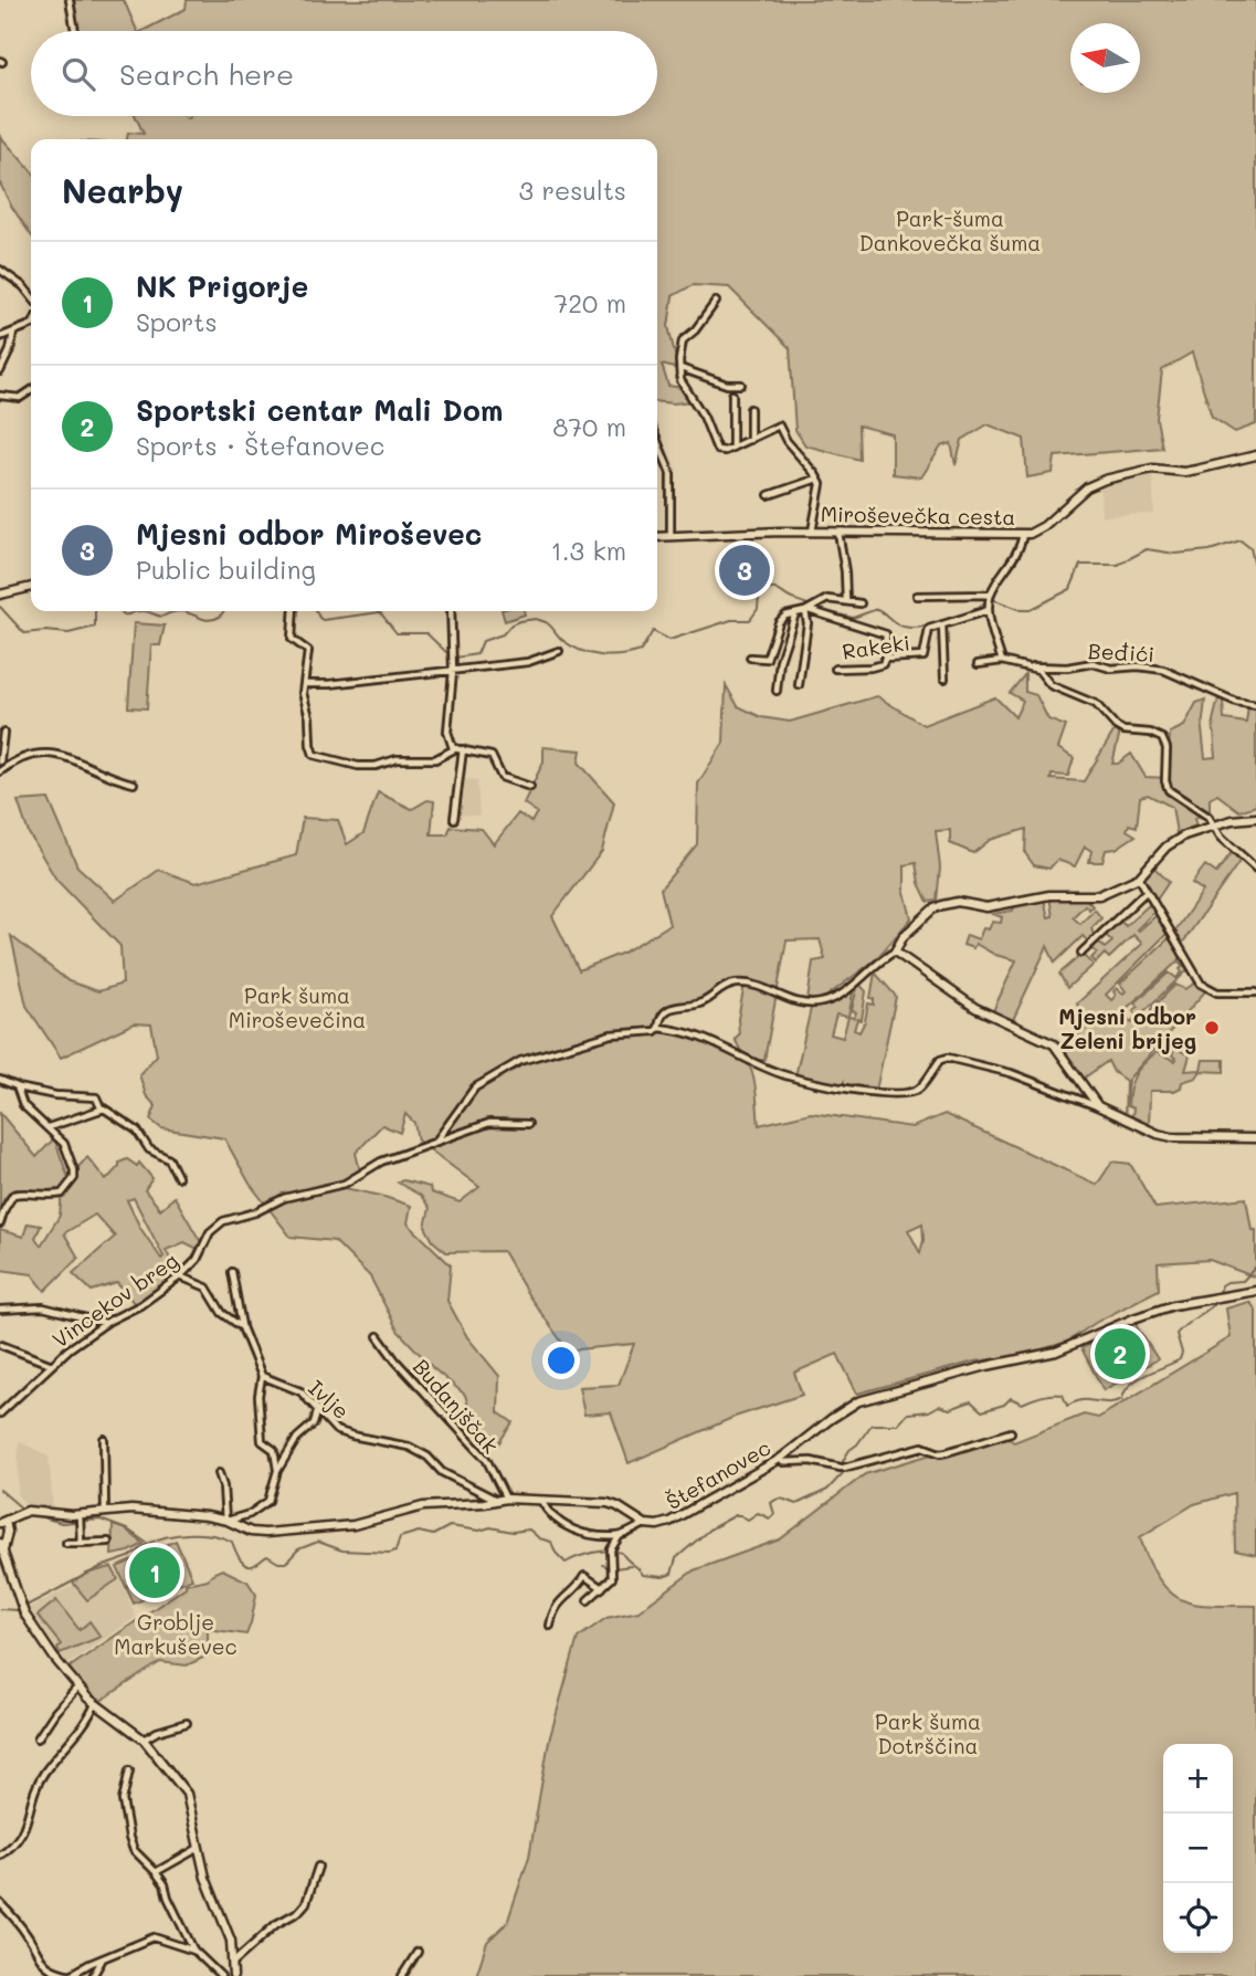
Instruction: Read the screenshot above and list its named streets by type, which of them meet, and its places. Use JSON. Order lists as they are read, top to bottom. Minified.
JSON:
{"streets":{"street":["Miroševečka cesta","Rakeki","Beđići","Vincekov breg","Ivlje","Budanjščak","Štefanovec"]},"crossings":[["Ivlje","Budanjščak"],["Ivlje","Štefanovec"],["Budanjščak","Štefanovec"]],"parks":["Park-šuma Dankovečka šuma","Park šuma Miroševečina","Groblje Markuševec","Park šuma Dotrščina"],"places":["Mjesni odbor Zeleni brijeg"],"north":"left","page":{"search":"Search here","heading":["Nearby","3 results"],"list":[{"mark":"1","name":"NK Prigorje","note":"Sports","value":"720 m"},{"mark":"2","name":"Sportski centar Mali Dom","note":"Sports · Štefanovec","value":"870 m"},{"mark":"3","name":"Mjesni odbor Miroševec","note":"Public building","value":"1.3 km"}],"pins":["3","2","1"],"map_buttons":["+","−"]}}
